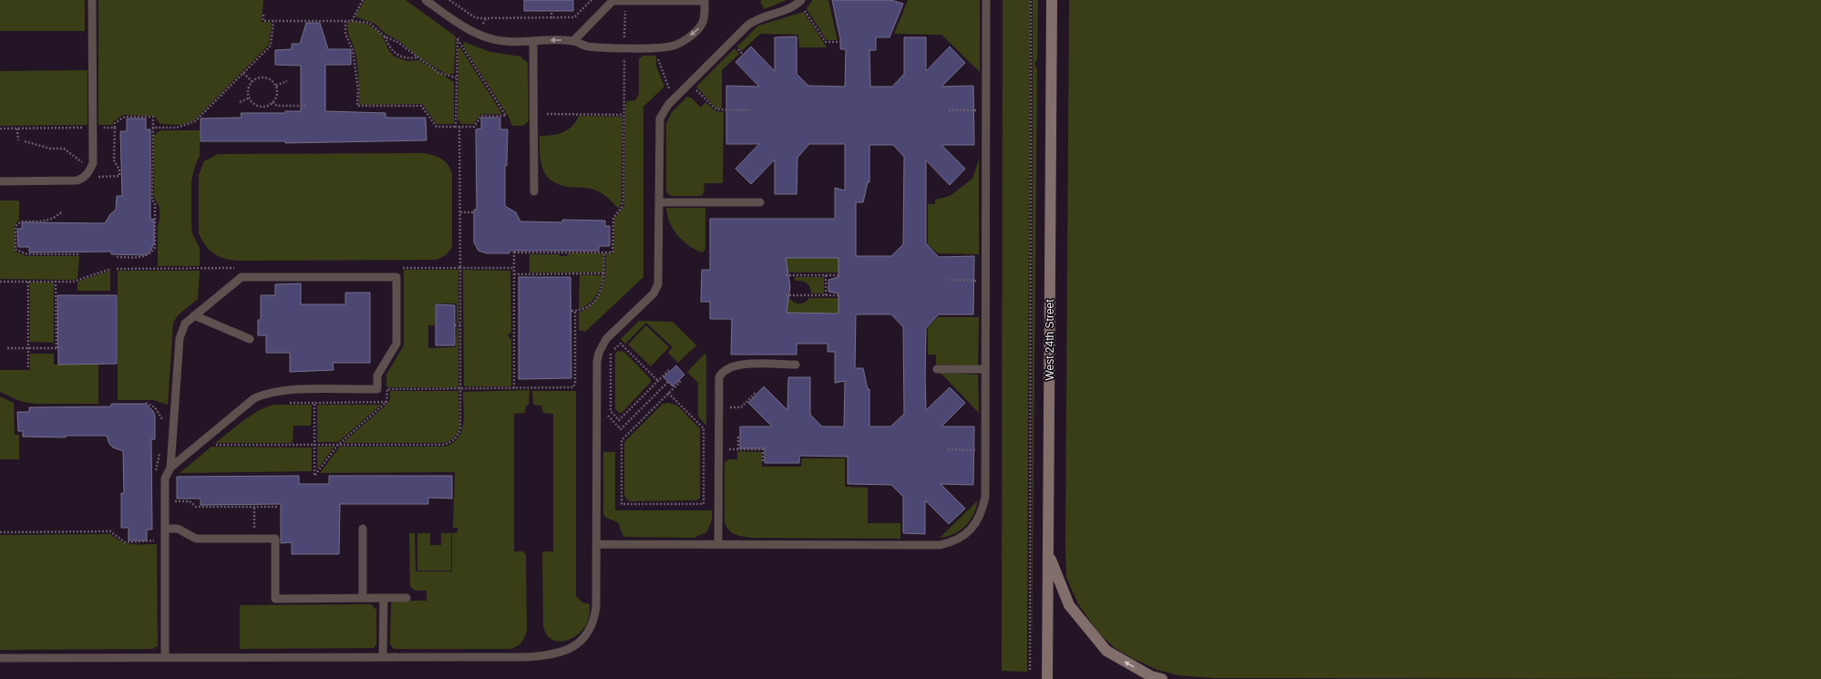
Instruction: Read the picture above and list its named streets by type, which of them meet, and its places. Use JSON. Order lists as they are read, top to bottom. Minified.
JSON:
{"streets":{"street":["West 24th Street"]}}
